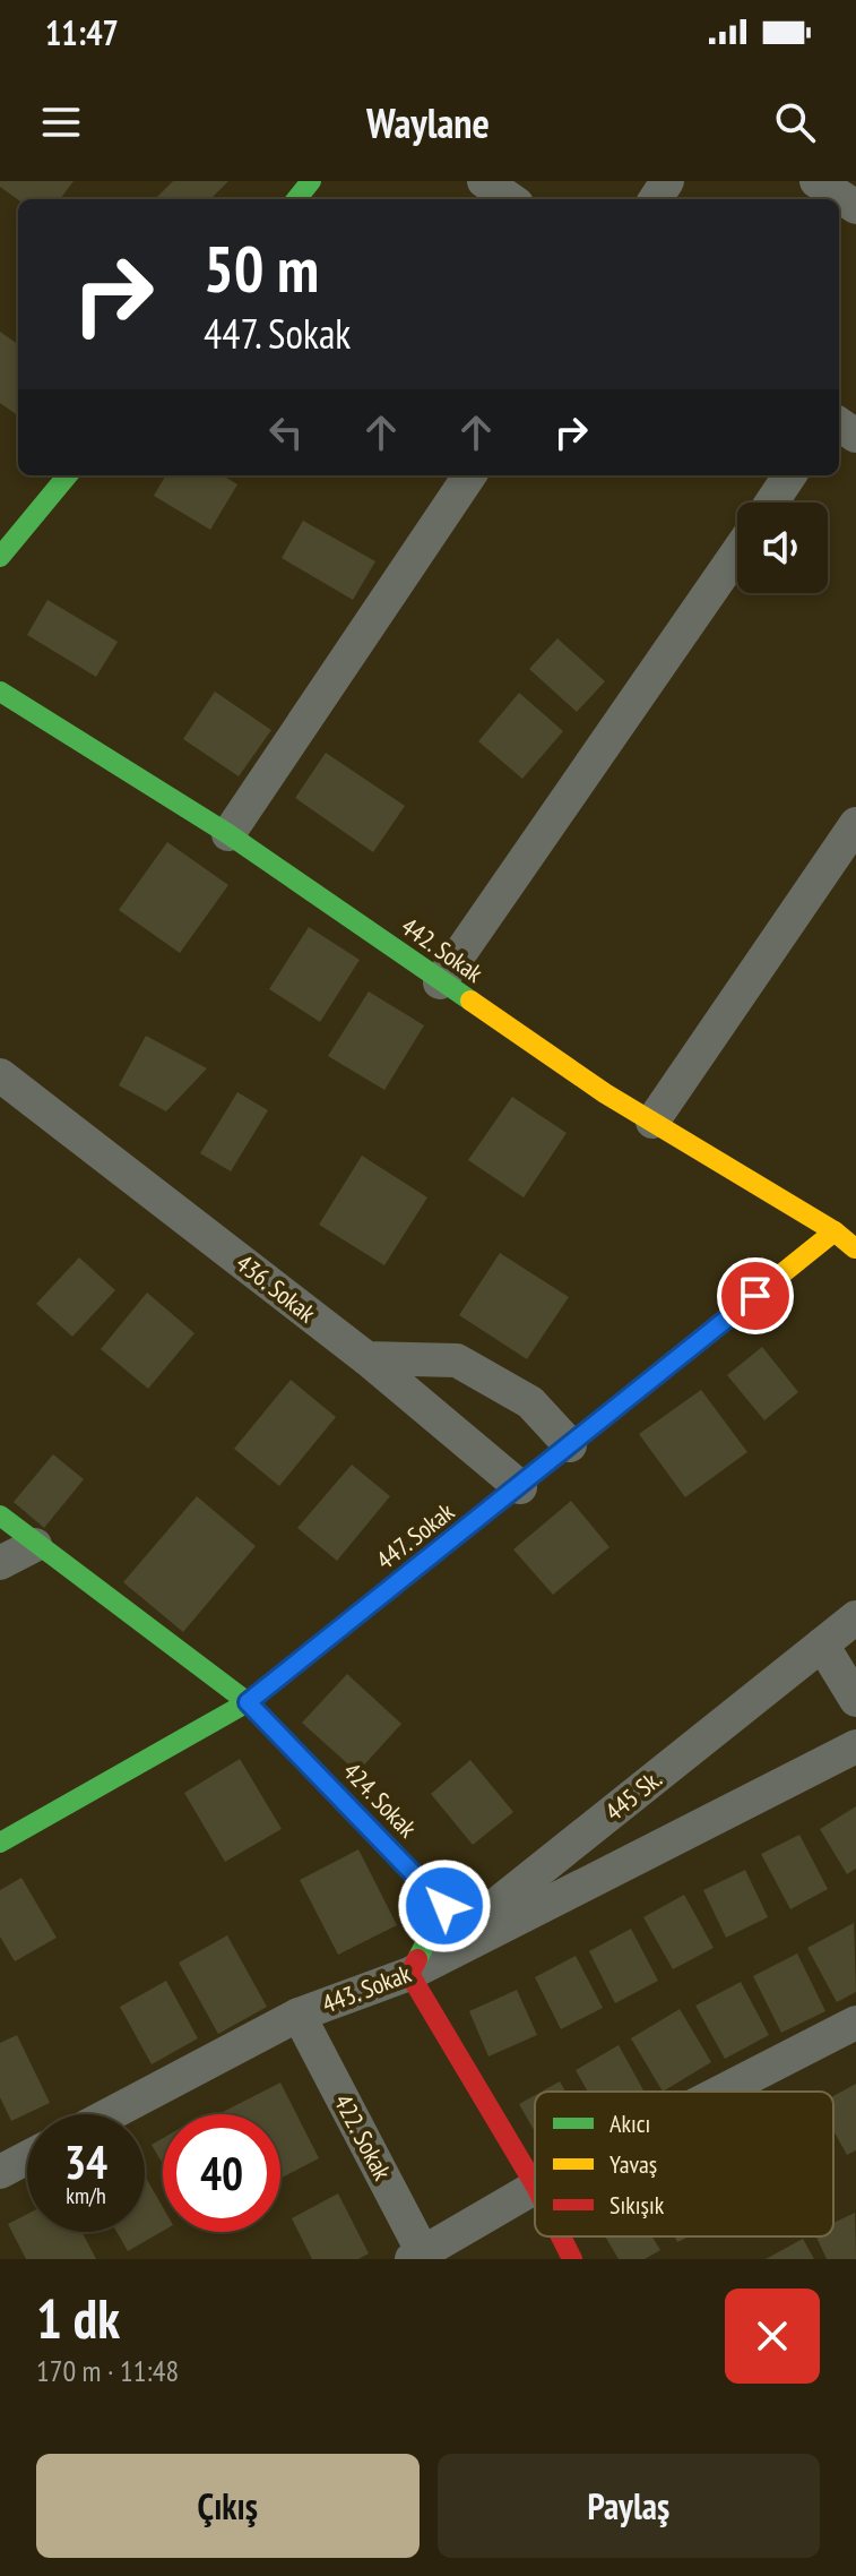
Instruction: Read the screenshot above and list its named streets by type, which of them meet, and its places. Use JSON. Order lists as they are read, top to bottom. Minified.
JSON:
{"streets":{"street":["442. Sokak","436. Sokak","447. Sokak","445 Sk.","424. Sokak","443. Sokak","422. Sokak"]},"crossings":[["442. Sokak","447. Sokak"],["436. Sokak","447. Sokak"],["447. Sokak","424. Sokak"],["445 Sk.","424. Sokak"],["445 Sk.","443. Sokak"],["424. Sokak","443. Sokak"],["443. Sokak","422. Sokak"]],"legend":["Akıcı","Yavaş","Sıkışık"],"page":{"status":"11:47","header":"Waylane","turn":["50 m","447. Sokak"],"speed":"34 km/h","limit":"40","heading":["1 dk","170 m · 11:48"],"buttons":["Çıkış","Paylaş"]}}
